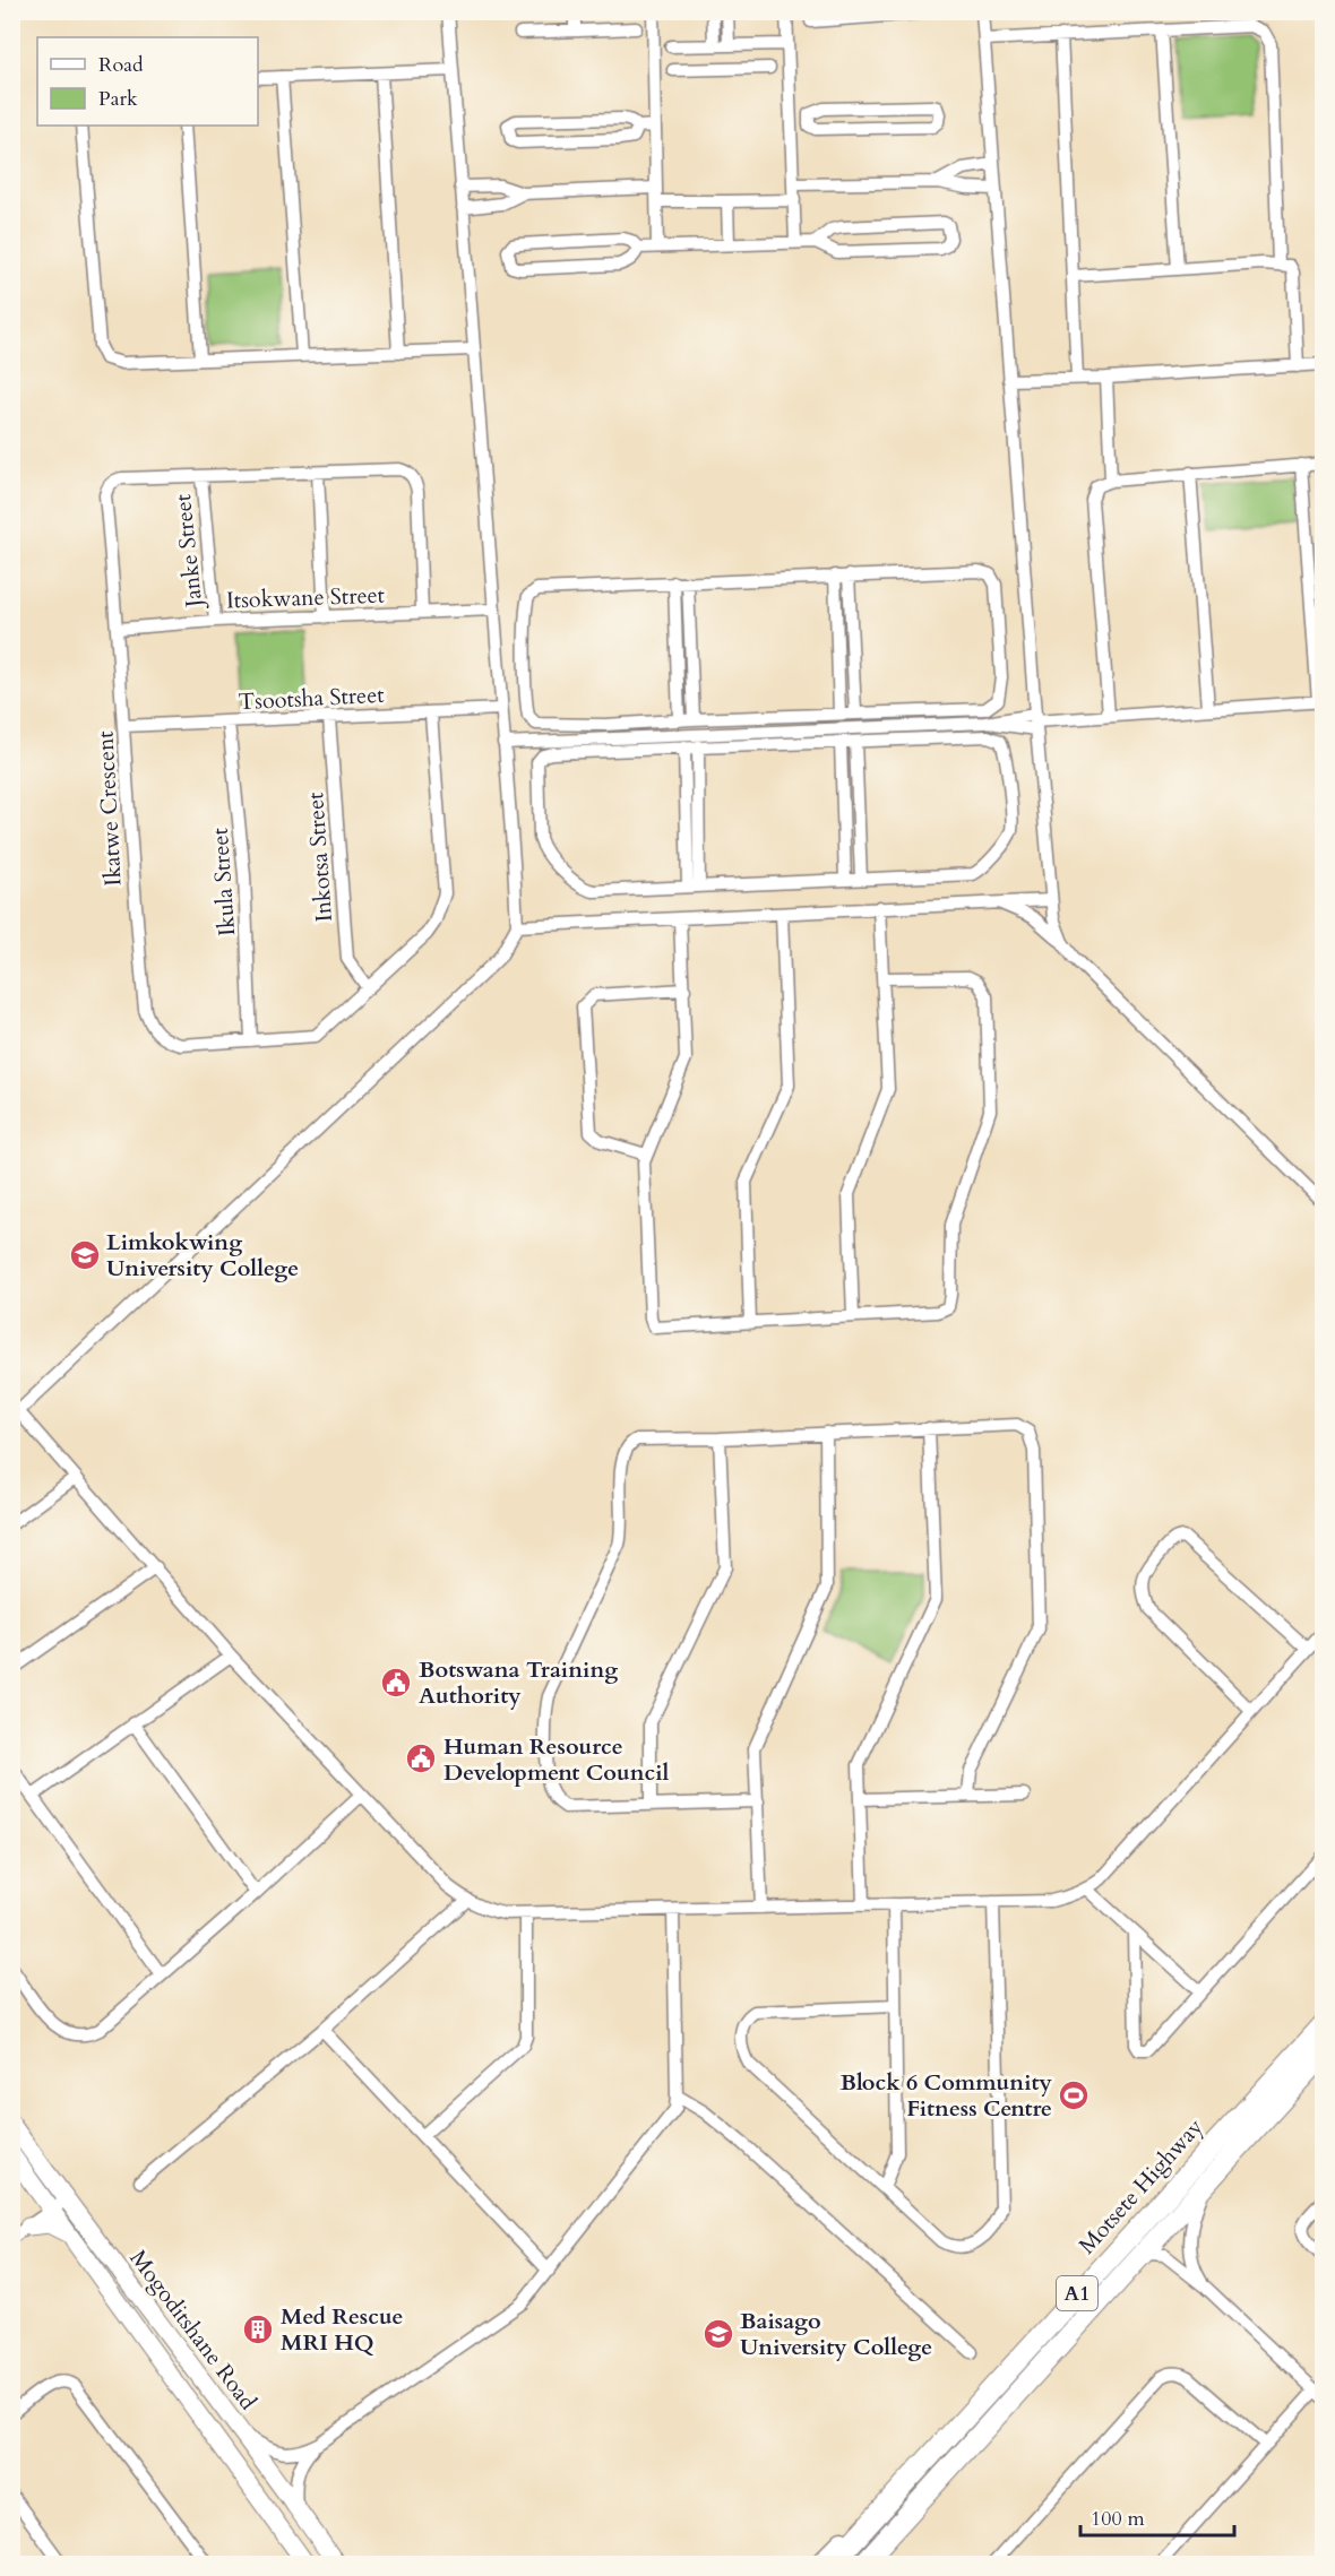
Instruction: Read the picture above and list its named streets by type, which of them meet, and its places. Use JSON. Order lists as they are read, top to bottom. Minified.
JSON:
{"streets":{"highway":["Motsete Highway","A1"],"main road":["Mogoditshane Road"],"street":["Janke Street","Itsokwane Street","Tsootsha Street","Ikatwe Crescent","Inkotsa Street","Ikula Street"]},"crossings":[["Janke Street","Itsokwane Street"],["Janke Street","Ikatwe Crescent"],["Itsokwane Street","Ikatwe Crescent"],["Tsootsha Street","Ikatwe Crescent"],["Tsootsha Street","Inkotsa Street"],["Tsootsha Street","Ikula Street"],["Ikatwe Crescent","Inkotsa Street"],["Ikatwe Crescent","Ikula Street"]],"places":{"school or university":["Limkokwing University College","Baisago University College"],"public building":["Botswana Training Authority","Human Resource Development Council"],"sports":["Block 6 Community Fitness Centre"],"building":["Med Rescue MRI HQ"]},"legend":["Road","Park"],"scale_bar":"100 m"}
